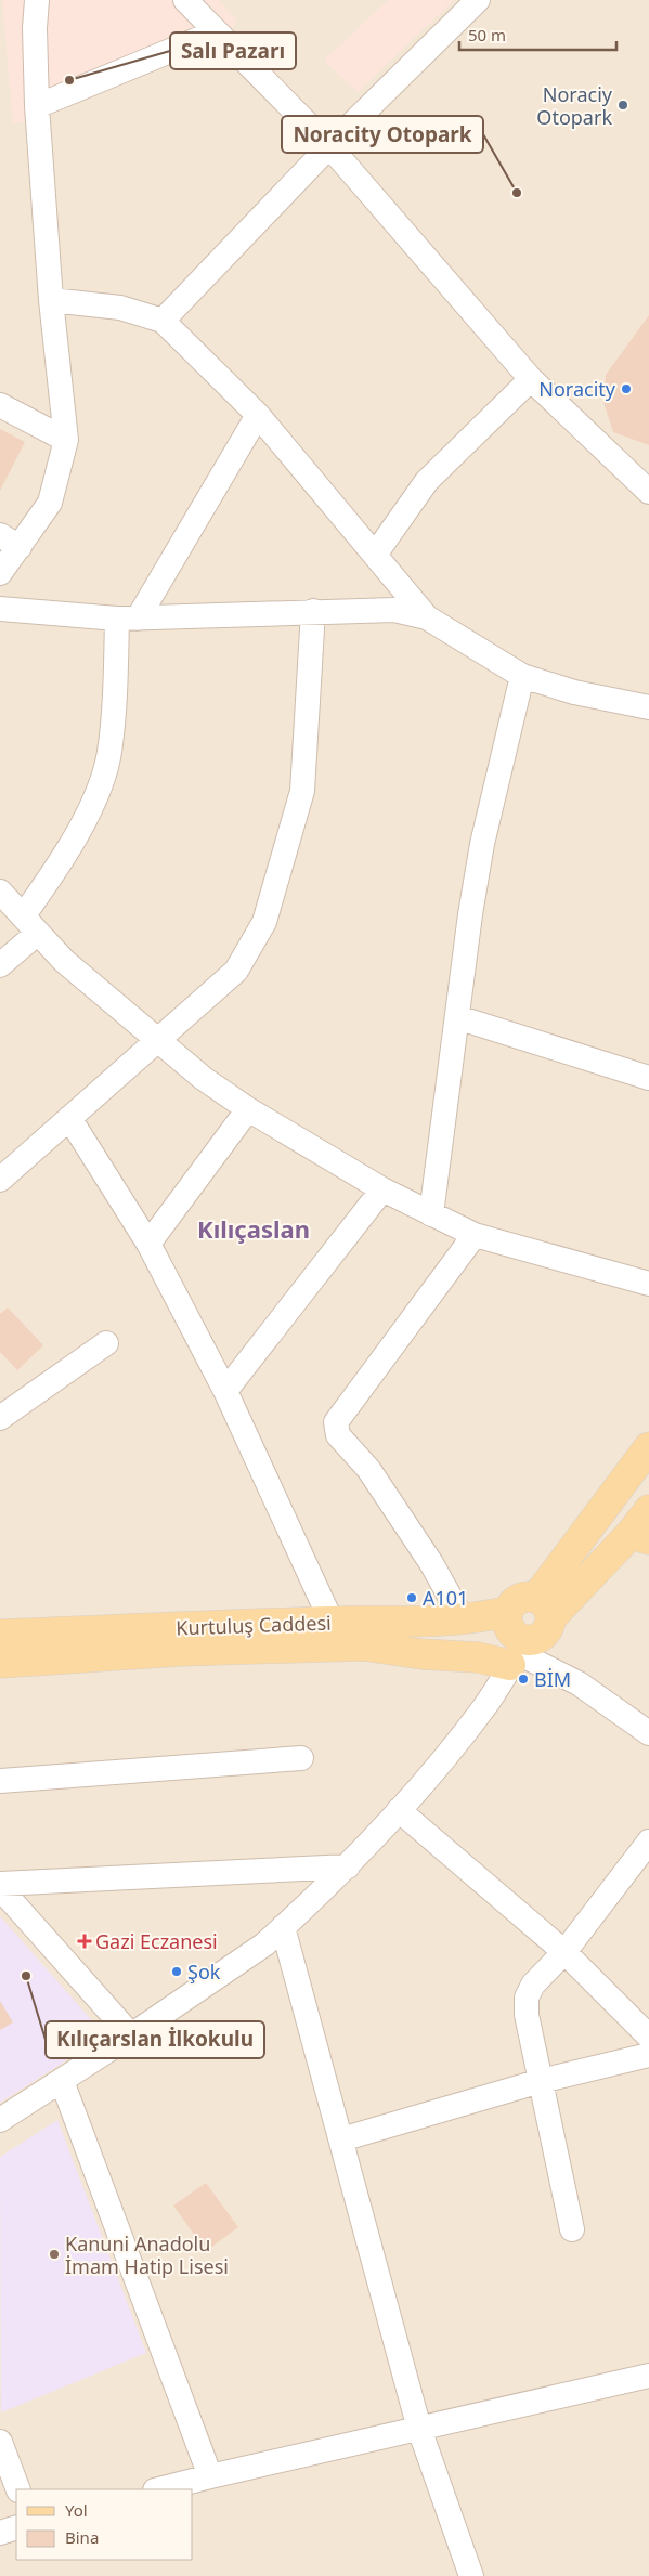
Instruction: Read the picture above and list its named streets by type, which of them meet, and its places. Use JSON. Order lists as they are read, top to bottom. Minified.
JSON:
{"streets":{"main road":["Kurtuluş Caddesi"]},"districts":["Kılıçaslan"],"places":{"other":["Salı Pazarı","Noraciy Otopark","Noracity Otopark","Noracity","A101","BİM","Şok","Kılıçarslan İlkokulu","Kanuni Anadolu İmam Hatip Lisesi"],"health":["Gazi Eczanesi"]},"legend":["Yol","Bina"],"scale_bar":"50 m"}
